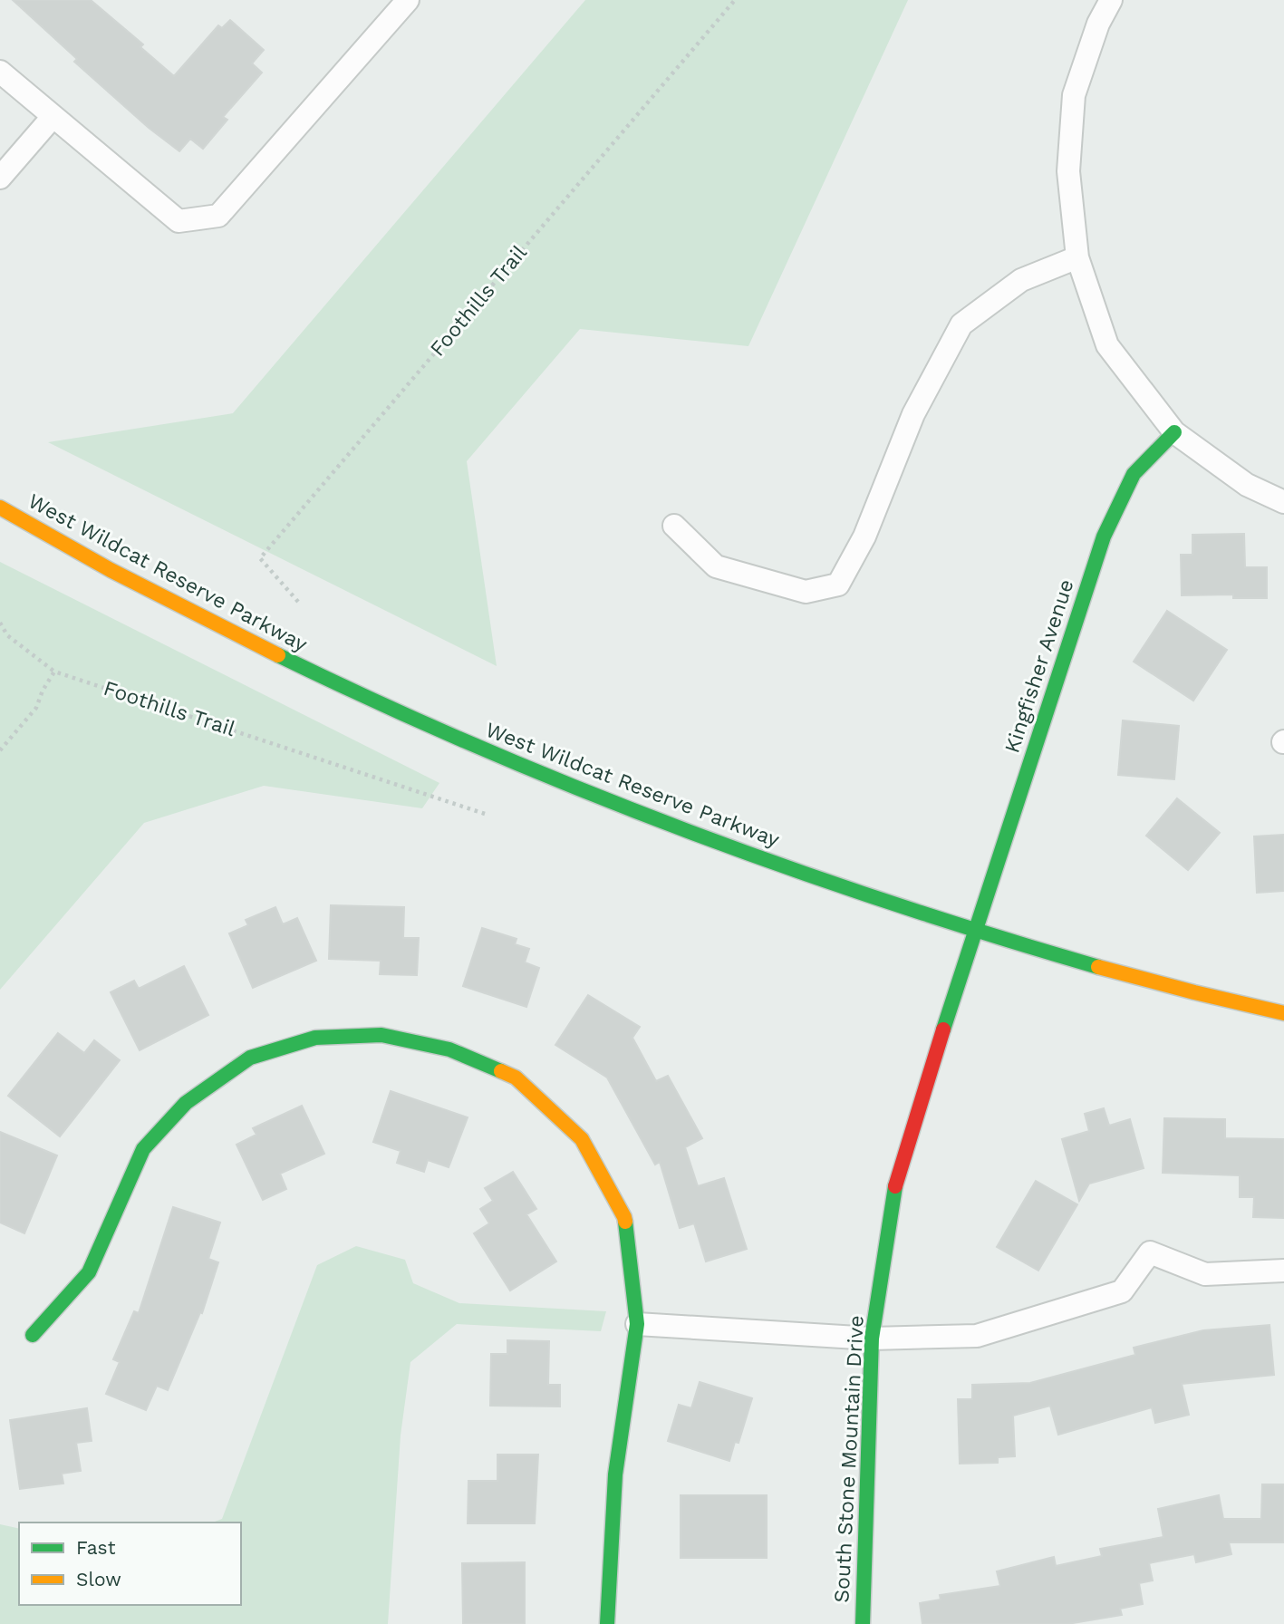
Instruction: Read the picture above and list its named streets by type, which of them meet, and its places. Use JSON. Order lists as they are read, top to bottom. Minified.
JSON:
{"streets":{"street":["West Wildcat Reserve Parkway","Kingfisher Avenue","South Stone Mountain Drive"],"path":["Foothills Trail"]},"crossings":[["West Wildcat Reserve Parkway","Kingfisher Avenue"],["West Wildcat Reserve Parkway","South Stone Mountain Drive"],["Kingfisher Avenue","South Stone Mountain Drive"]],"legend":["Fast","Slow"]}
